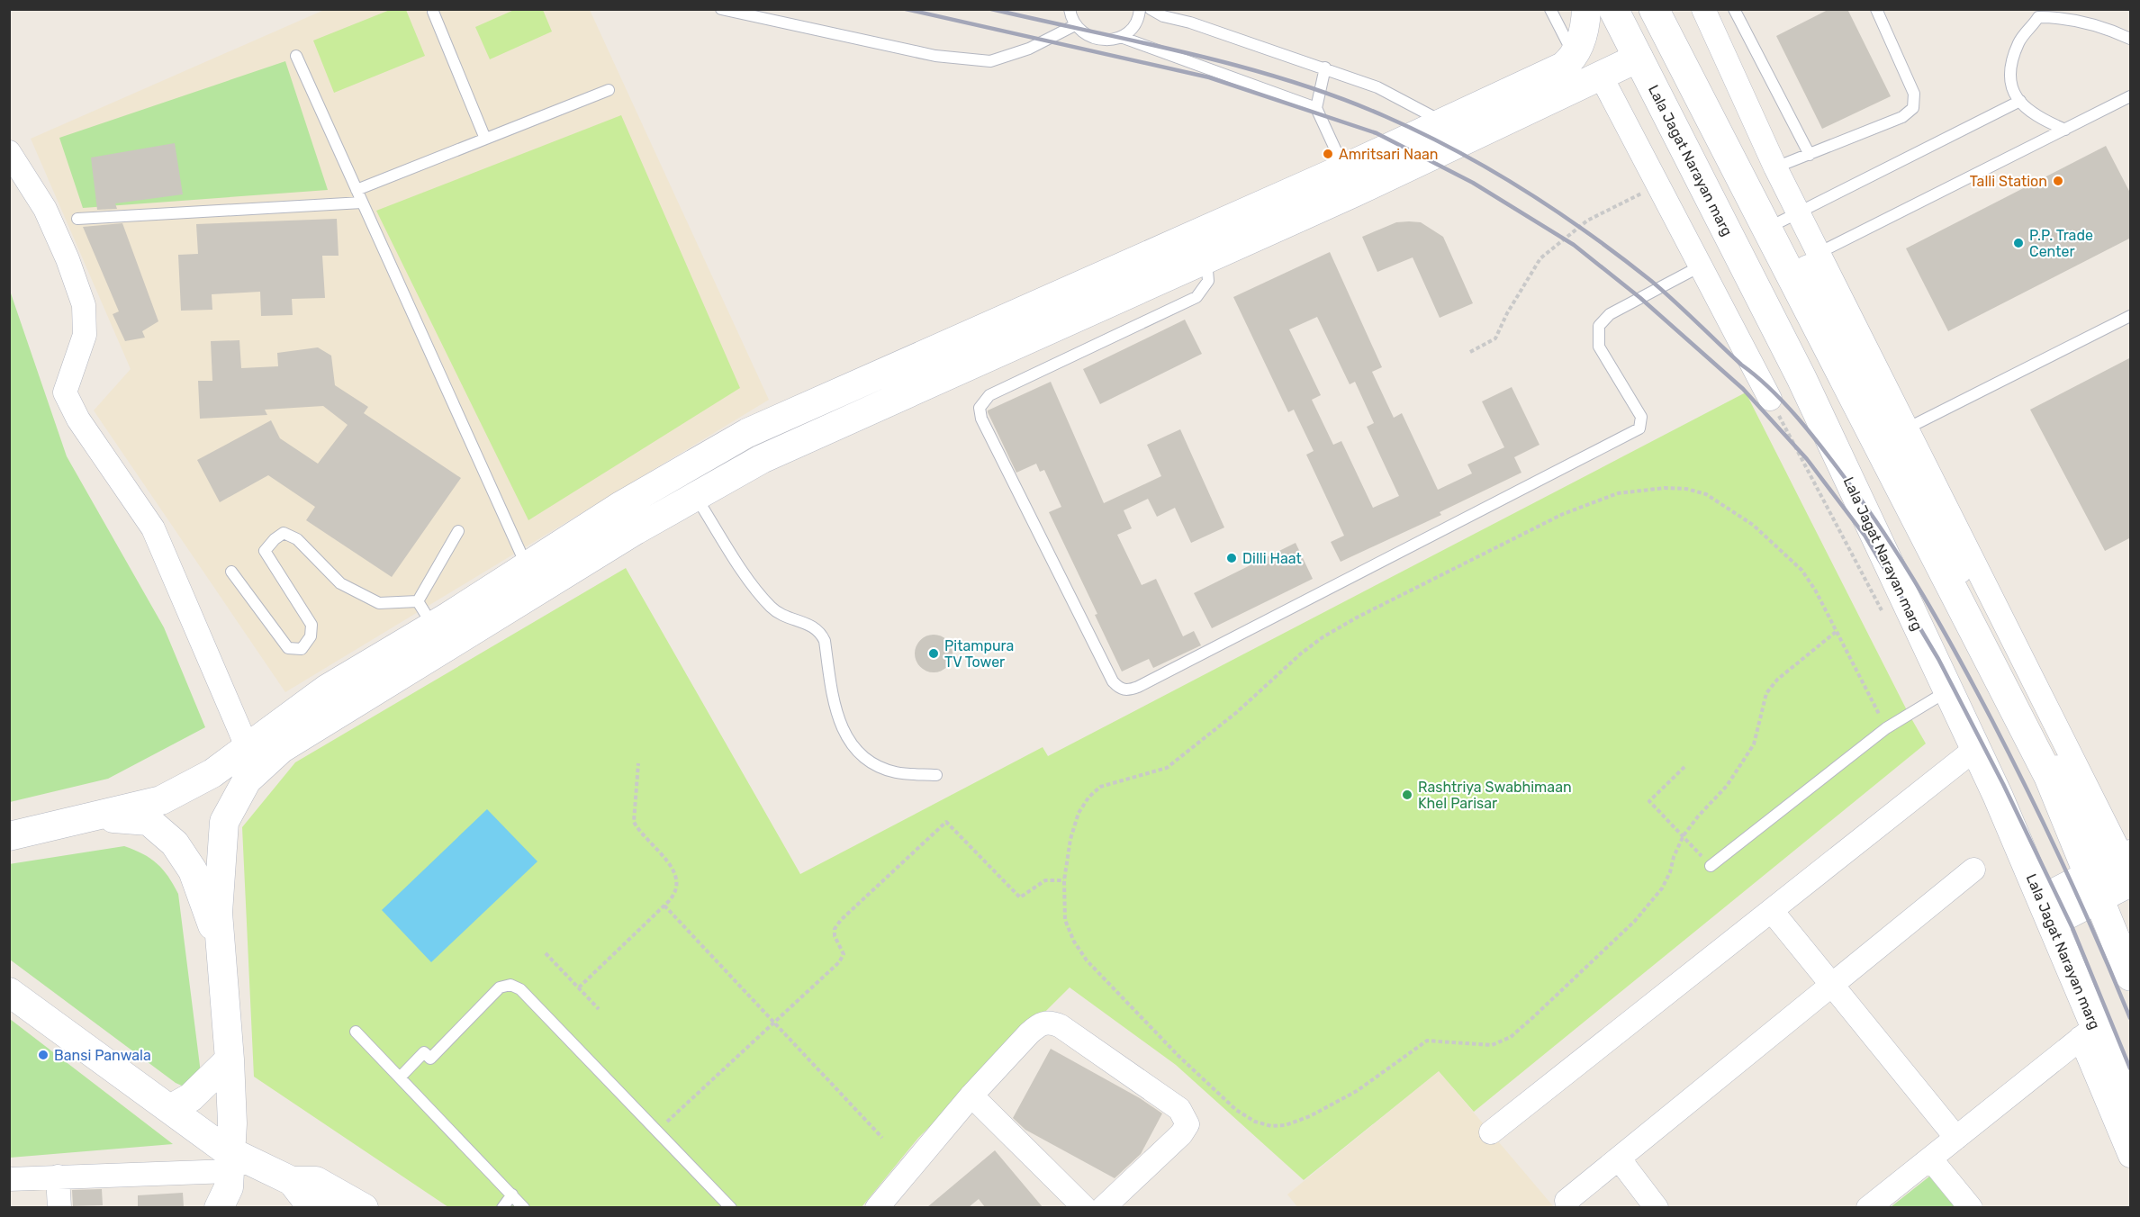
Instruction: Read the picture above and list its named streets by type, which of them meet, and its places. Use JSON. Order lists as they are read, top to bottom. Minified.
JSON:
{"streets":{"main road":["Lala Jagat Narayan marg"]},"places":["Amritsari Naan","Talli Station","P.P. Trade Center","Dilli Haat","Pitampura TV Tower","Rashtriya Swabhimaan Khel Parisar","Bansi Panwala"]}
